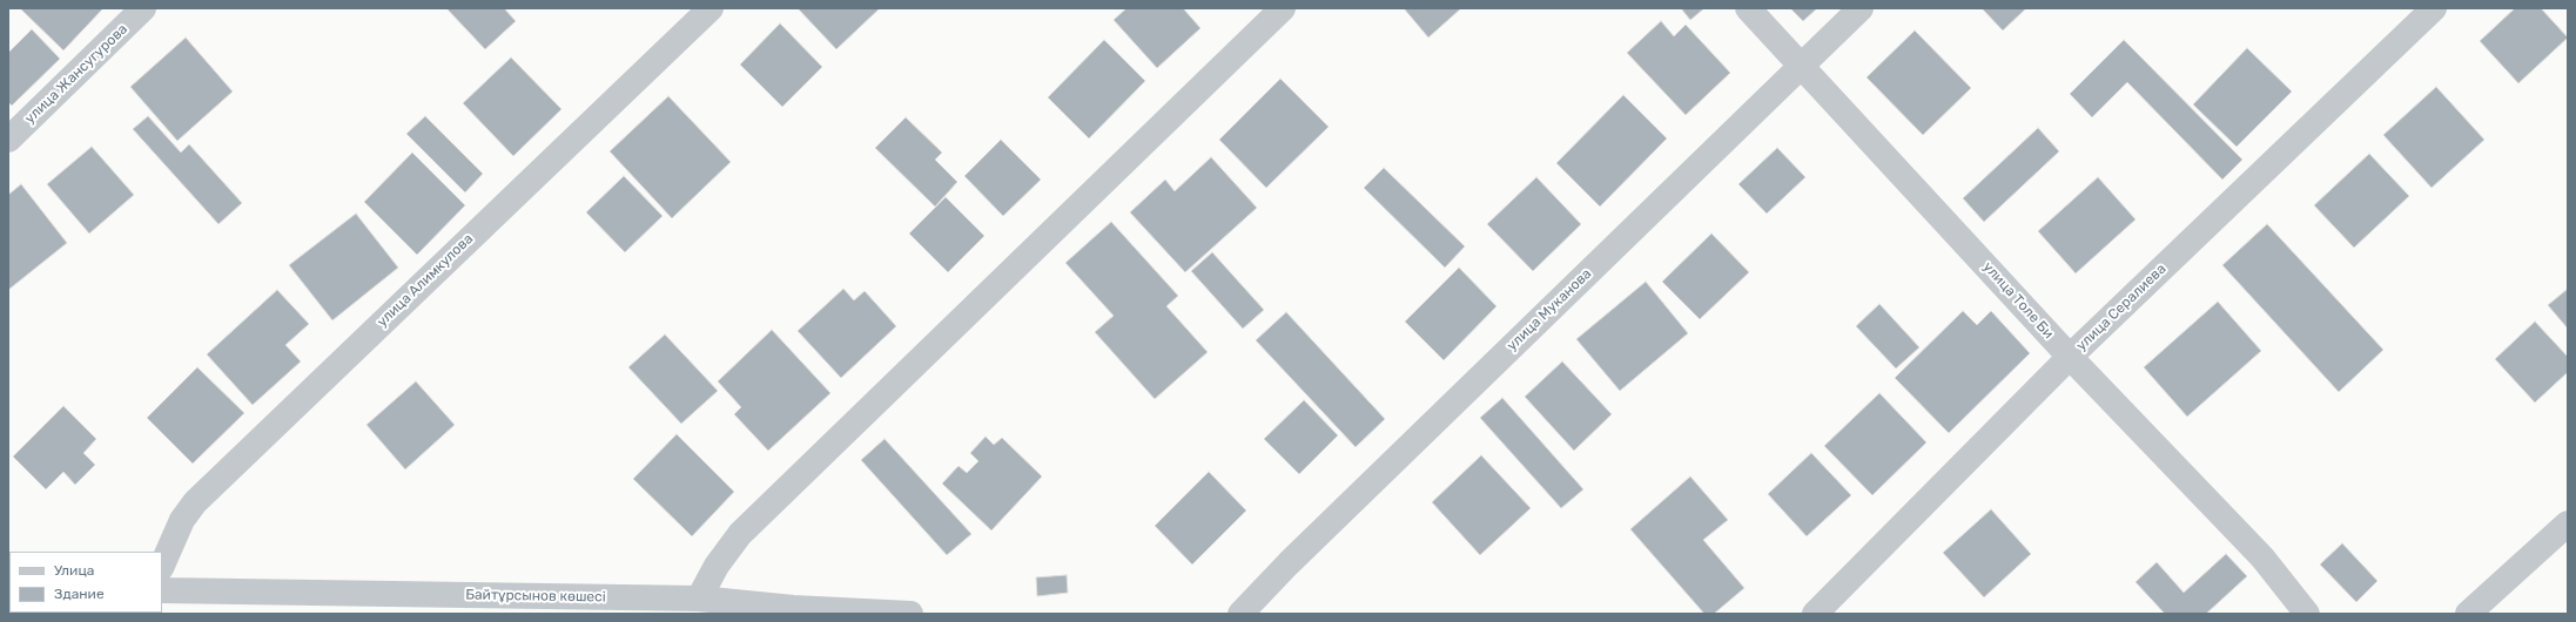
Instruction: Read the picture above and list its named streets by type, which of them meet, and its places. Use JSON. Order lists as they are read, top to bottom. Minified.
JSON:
{"streets":{"street":["улица Жансугурова","улица Алимкулова","улица Толе Би","улица Сералиева","улица Муканова","Байтұрсынов көшесі"]},"crossings":[["улица Толе Би","улица Сералиева"],["улица Толе Би","улица Муканова"]],"legend":["Улица","Здание"]}
